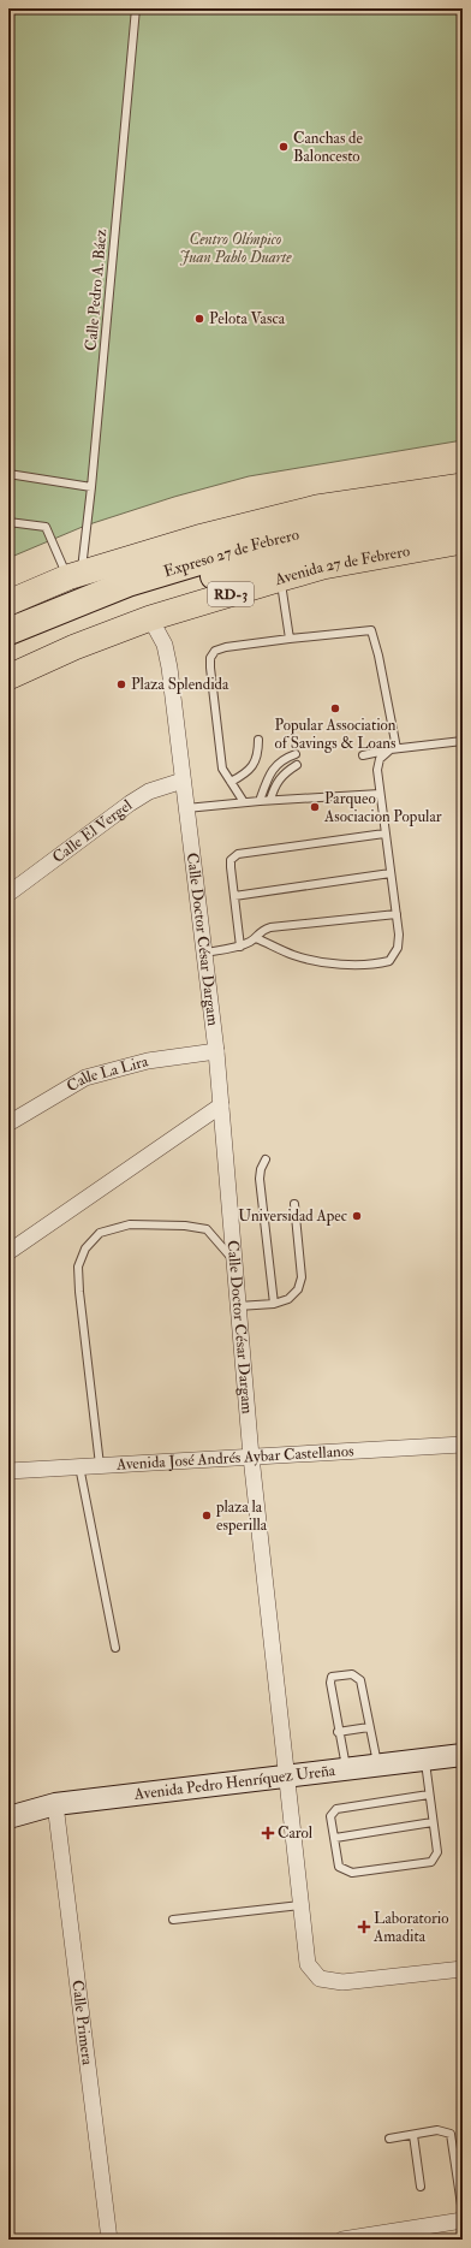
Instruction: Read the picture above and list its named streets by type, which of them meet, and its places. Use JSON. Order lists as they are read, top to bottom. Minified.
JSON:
{"streets":{"highway":["Expreso 27 de Febrero","RD-3"],"main road":["Avenida 27 de Febrero","Avenida Pedro Henríquez Ureña"],"street":["Calle El Vergel","Calle Doctor César Dargam","Calle La Lira","Avenida José Andrés Aybar Castellanos","Calle Primera"],"lane":["Calle Pedro A. Báez"]},"crossings":[["Avenida 27 de Febrero","Calle Doctor César Dargam"],["Calle El Vergel","Calle Doctor César Dargam"],["Calle Doctor César Dargam","Calle La Lira"],["Calle Doctor César Dargam","Avenida José Andrés Aybar Castellanos"],["Calle Doctor César Dargam","Avenida Pedro Henríquez Ureña"],["Avenida Pedro Henríquez Ureña","Calle Primera"]],"parks":["Centro Olímpico Juan Pablo Duarte"],"places":{"other":["Canchas de Baloncesto","Pelota Vasca","Plaza Splendida","Popular Association of Savings & Loans","Parqueo Asociacion Popular","Universidad Apec","plaza la esperilla"],"health":["Carol","Laboratorio Amadita"]}}
